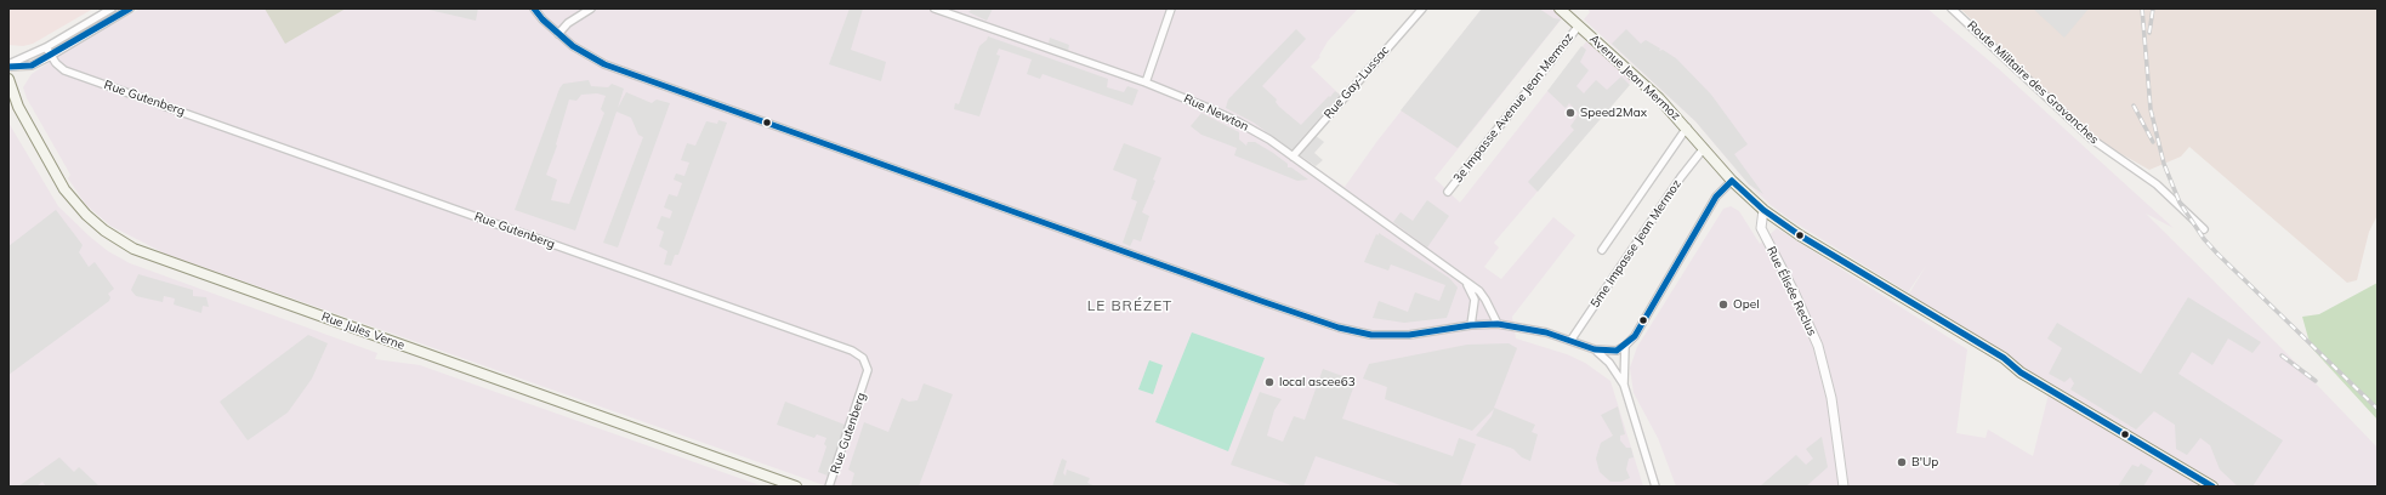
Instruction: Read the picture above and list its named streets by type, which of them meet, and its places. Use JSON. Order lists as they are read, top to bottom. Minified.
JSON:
{"streets":{"main road":["Avenue Jean Mermoz","Rue Jules Verne"],"street":["Rue Gay-Lussac","Route Militaire des Gravanches","Rue Gutenberg","3e Impasse Avenue Jean Mermoz","Rue Newton","5me Impasse Jean Mermoz","Rue Élisée Reclus"]},"crossings":[["Avenue Jean Mermoz","3e Impasse Avenue Jean Mermoz"],["Avenue Jean Mermoz","5me Impasse Jean Mermoz"],["Avenue Jean Mermoz","Rue Élisée Reclus"],["Rue Gay-Lussac","Rue Newton"]],"districts":["LE BRÉZET"],"places":["Speed2Max","Opel","local ascee63","B'Up"]}
